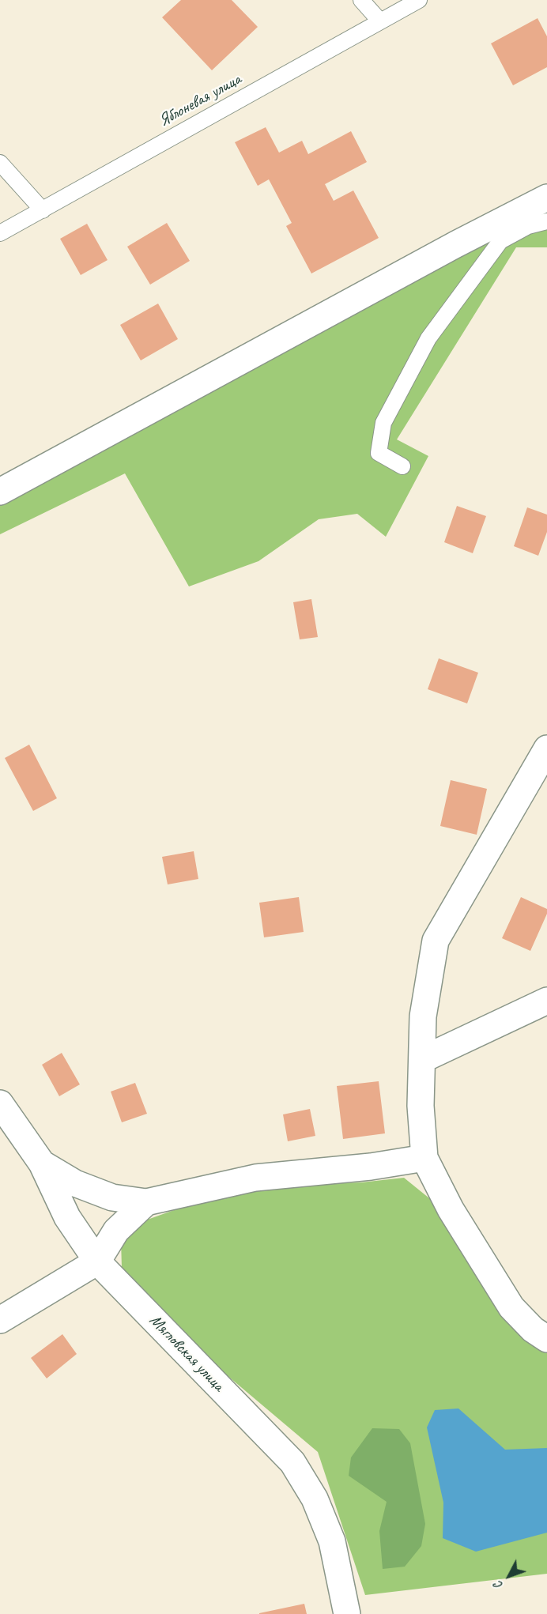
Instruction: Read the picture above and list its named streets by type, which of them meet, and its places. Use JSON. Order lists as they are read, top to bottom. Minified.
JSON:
{"streets":{"street":["Мягловская улица"],"lane":["Яблоневая улица"]},"north":"bottom left"}
